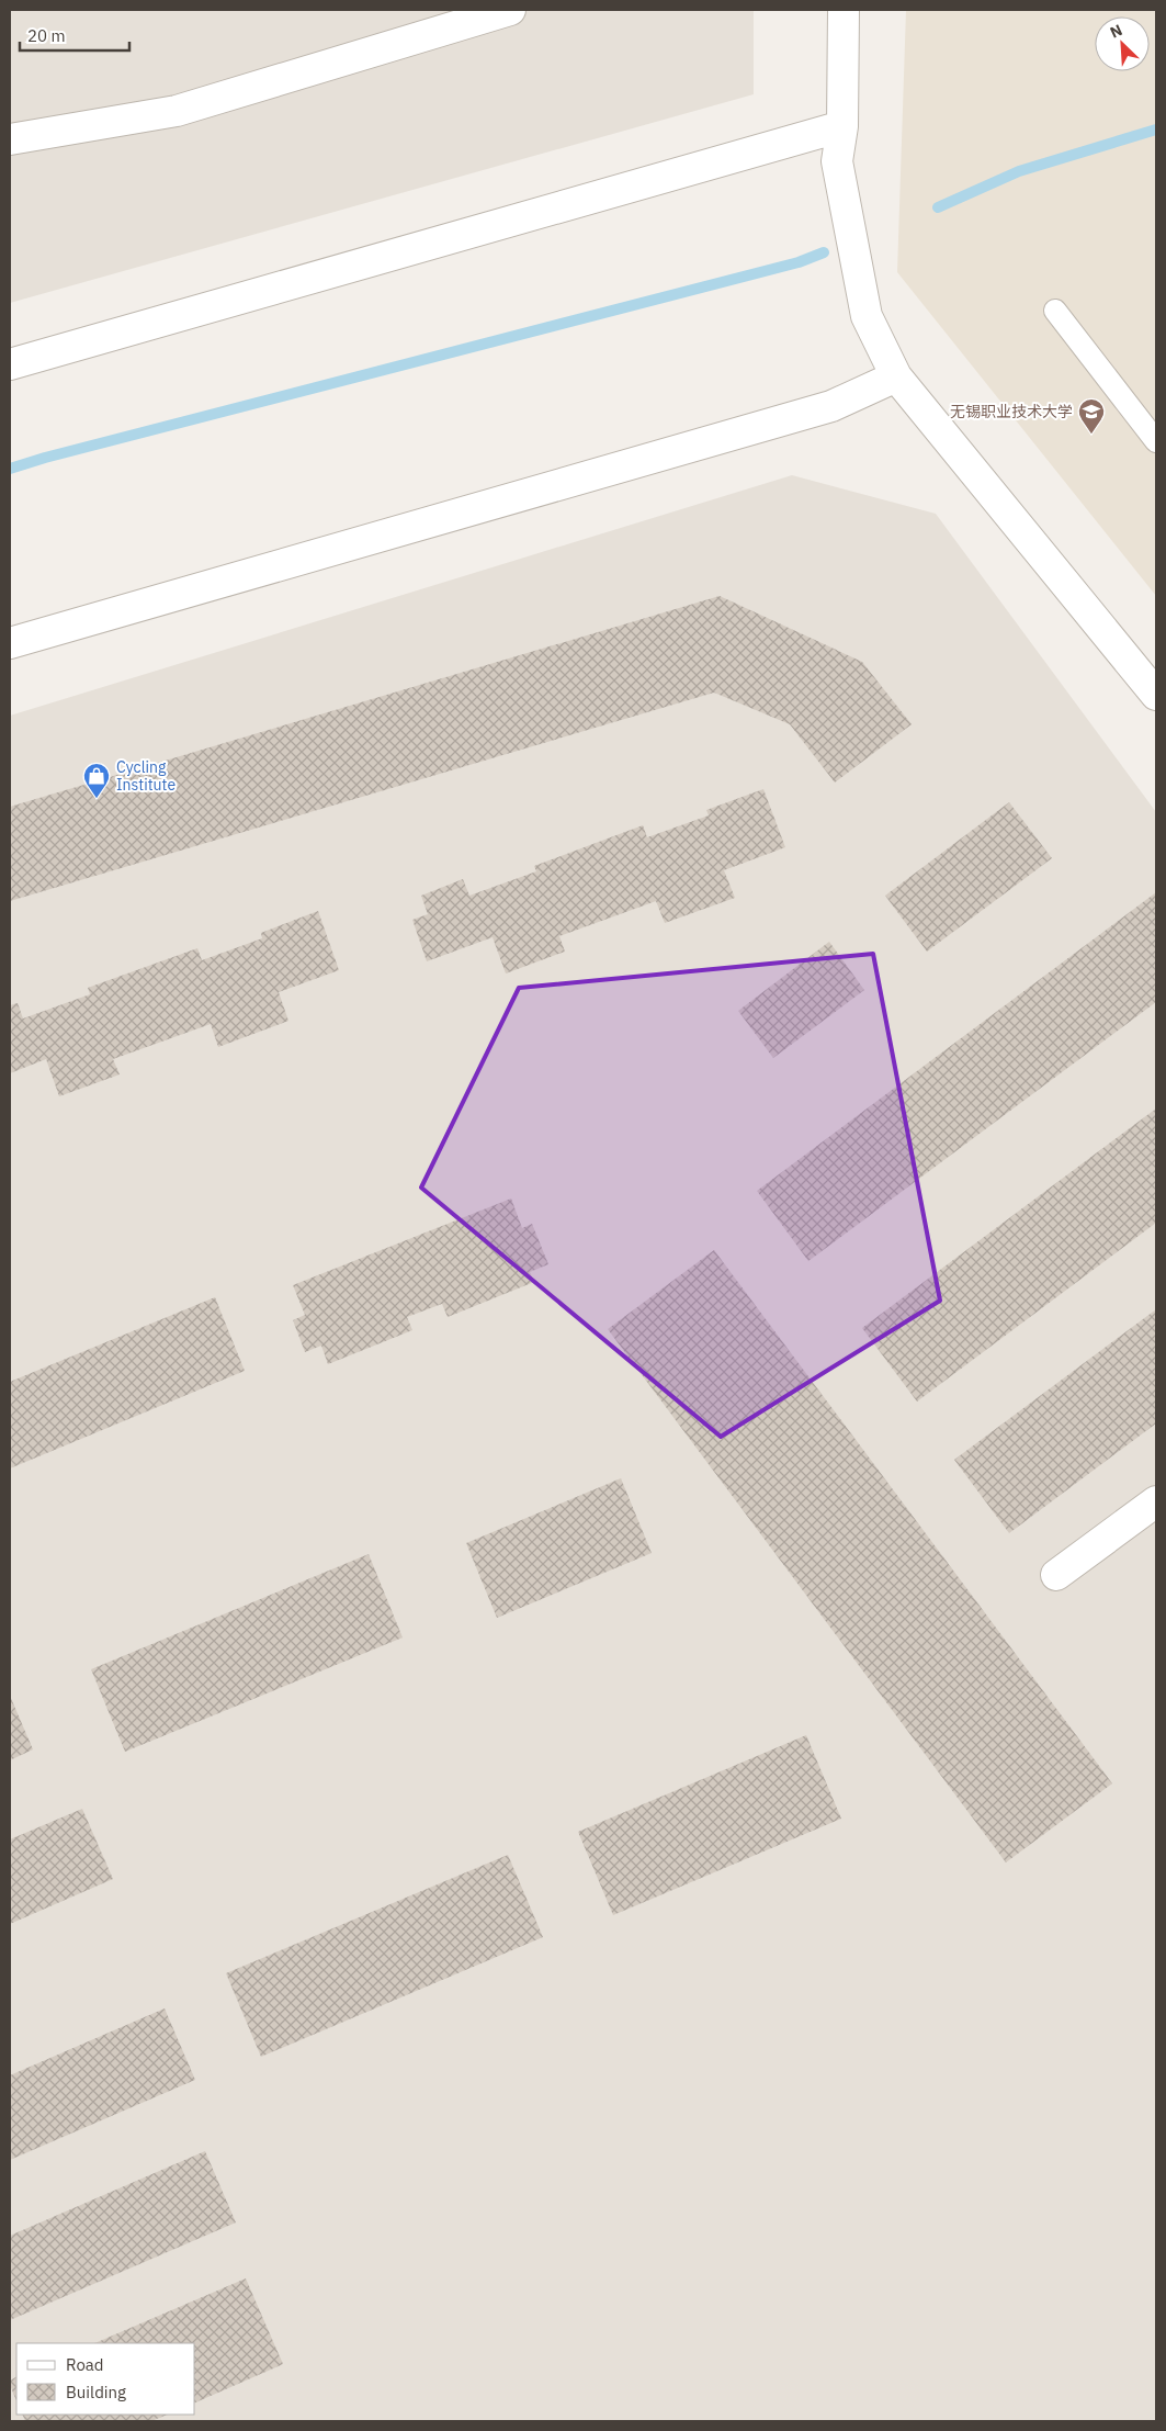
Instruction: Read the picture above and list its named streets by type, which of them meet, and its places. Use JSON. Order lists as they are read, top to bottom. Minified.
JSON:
{"places":{"school or university":["无锡职业技术大学"],"shop":["Cycling Institute"]},"legend":["Road","Building"],"scale_bar":"20 m","north":"top left"}
